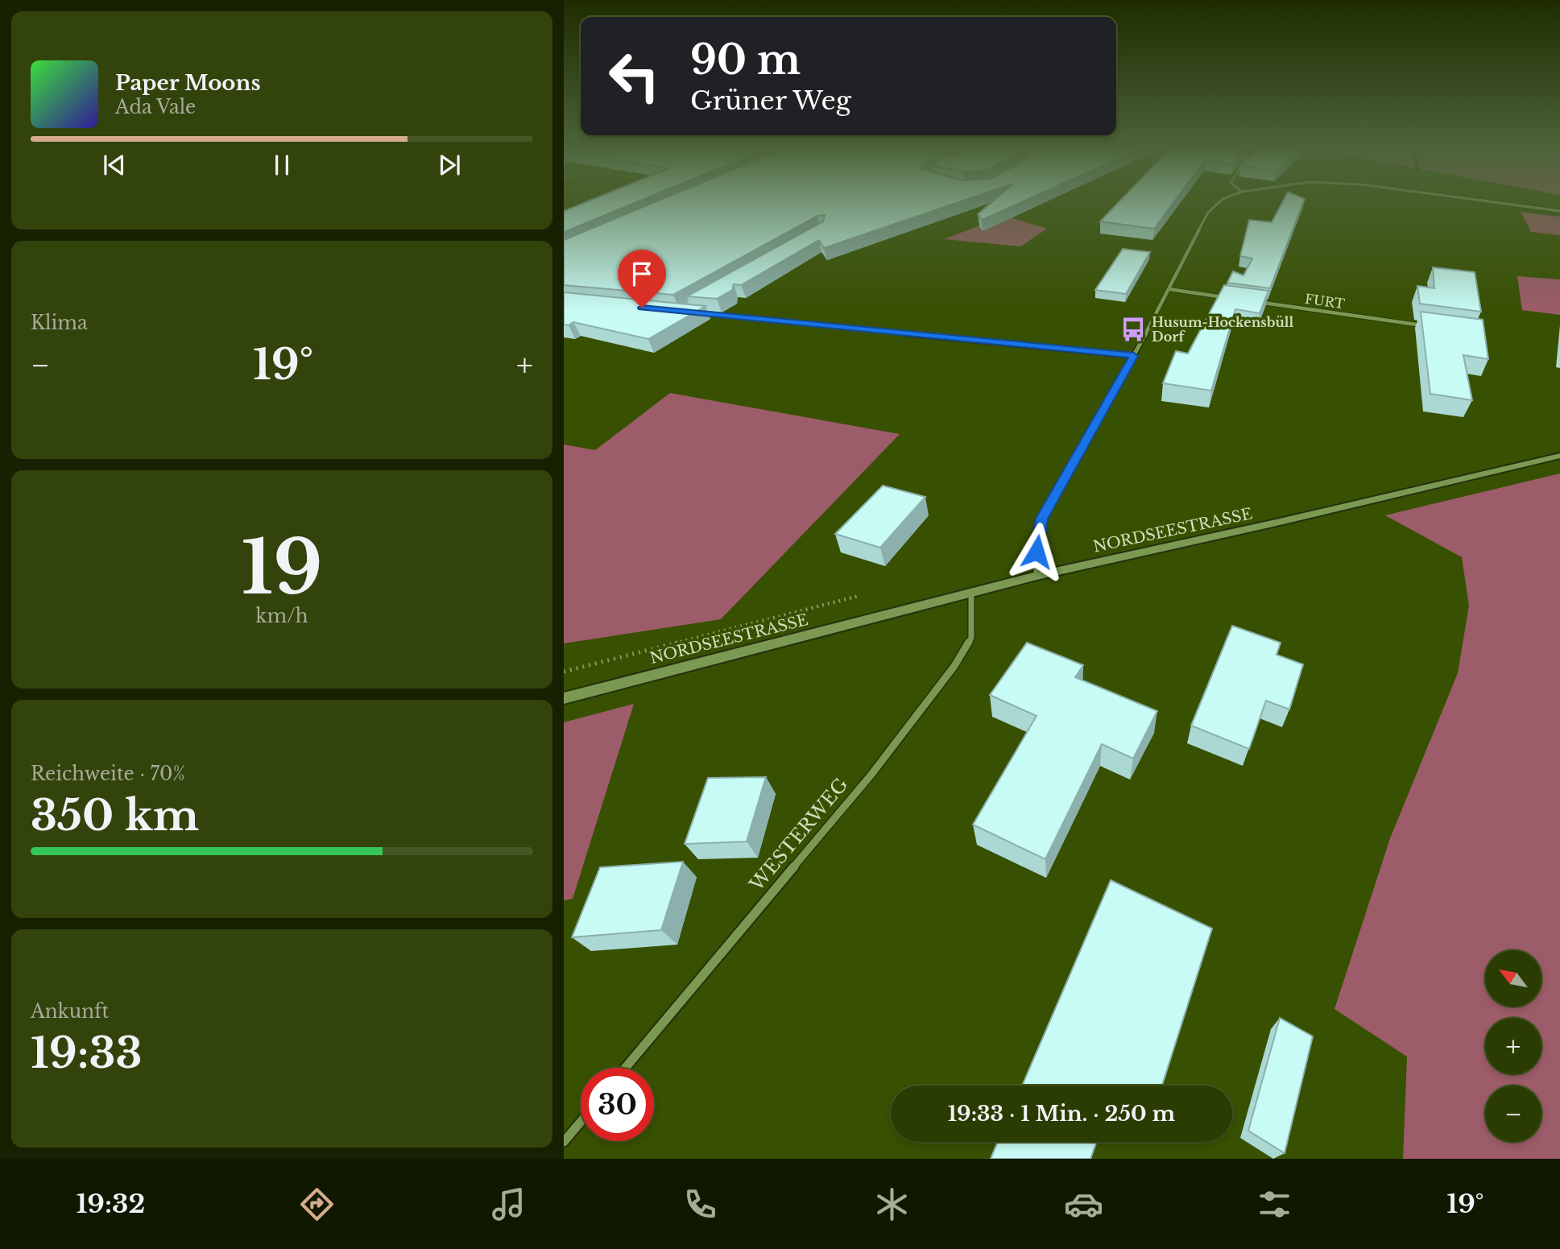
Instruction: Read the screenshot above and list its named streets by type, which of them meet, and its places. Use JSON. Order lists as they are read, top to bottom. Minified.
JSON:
{"streets":{"main road":["NORDSEESTRASSE"],"street":["FURT","WESTERWEG"]},"crossings":[["NORDSEESTRASSE","WESTERWEG"]],"places":{"bus stop":["Husum-Hockensbüll Dorf"]},"north":"top left","page":{"turn":["90 m","Grüner Weg"],"song":["Paper Moons","Ada Vale"],"tile":["Klima",["19","km/h"],["Reichweite · 70%","350 km"],["Ankunft","19:33"]],"heat":["−","19°","+"],"map_buttons":["+","−"],"limit":"30","trip":"19:33 · 1 Min. · 250 m","tabs":["19:32","19°"]}}
